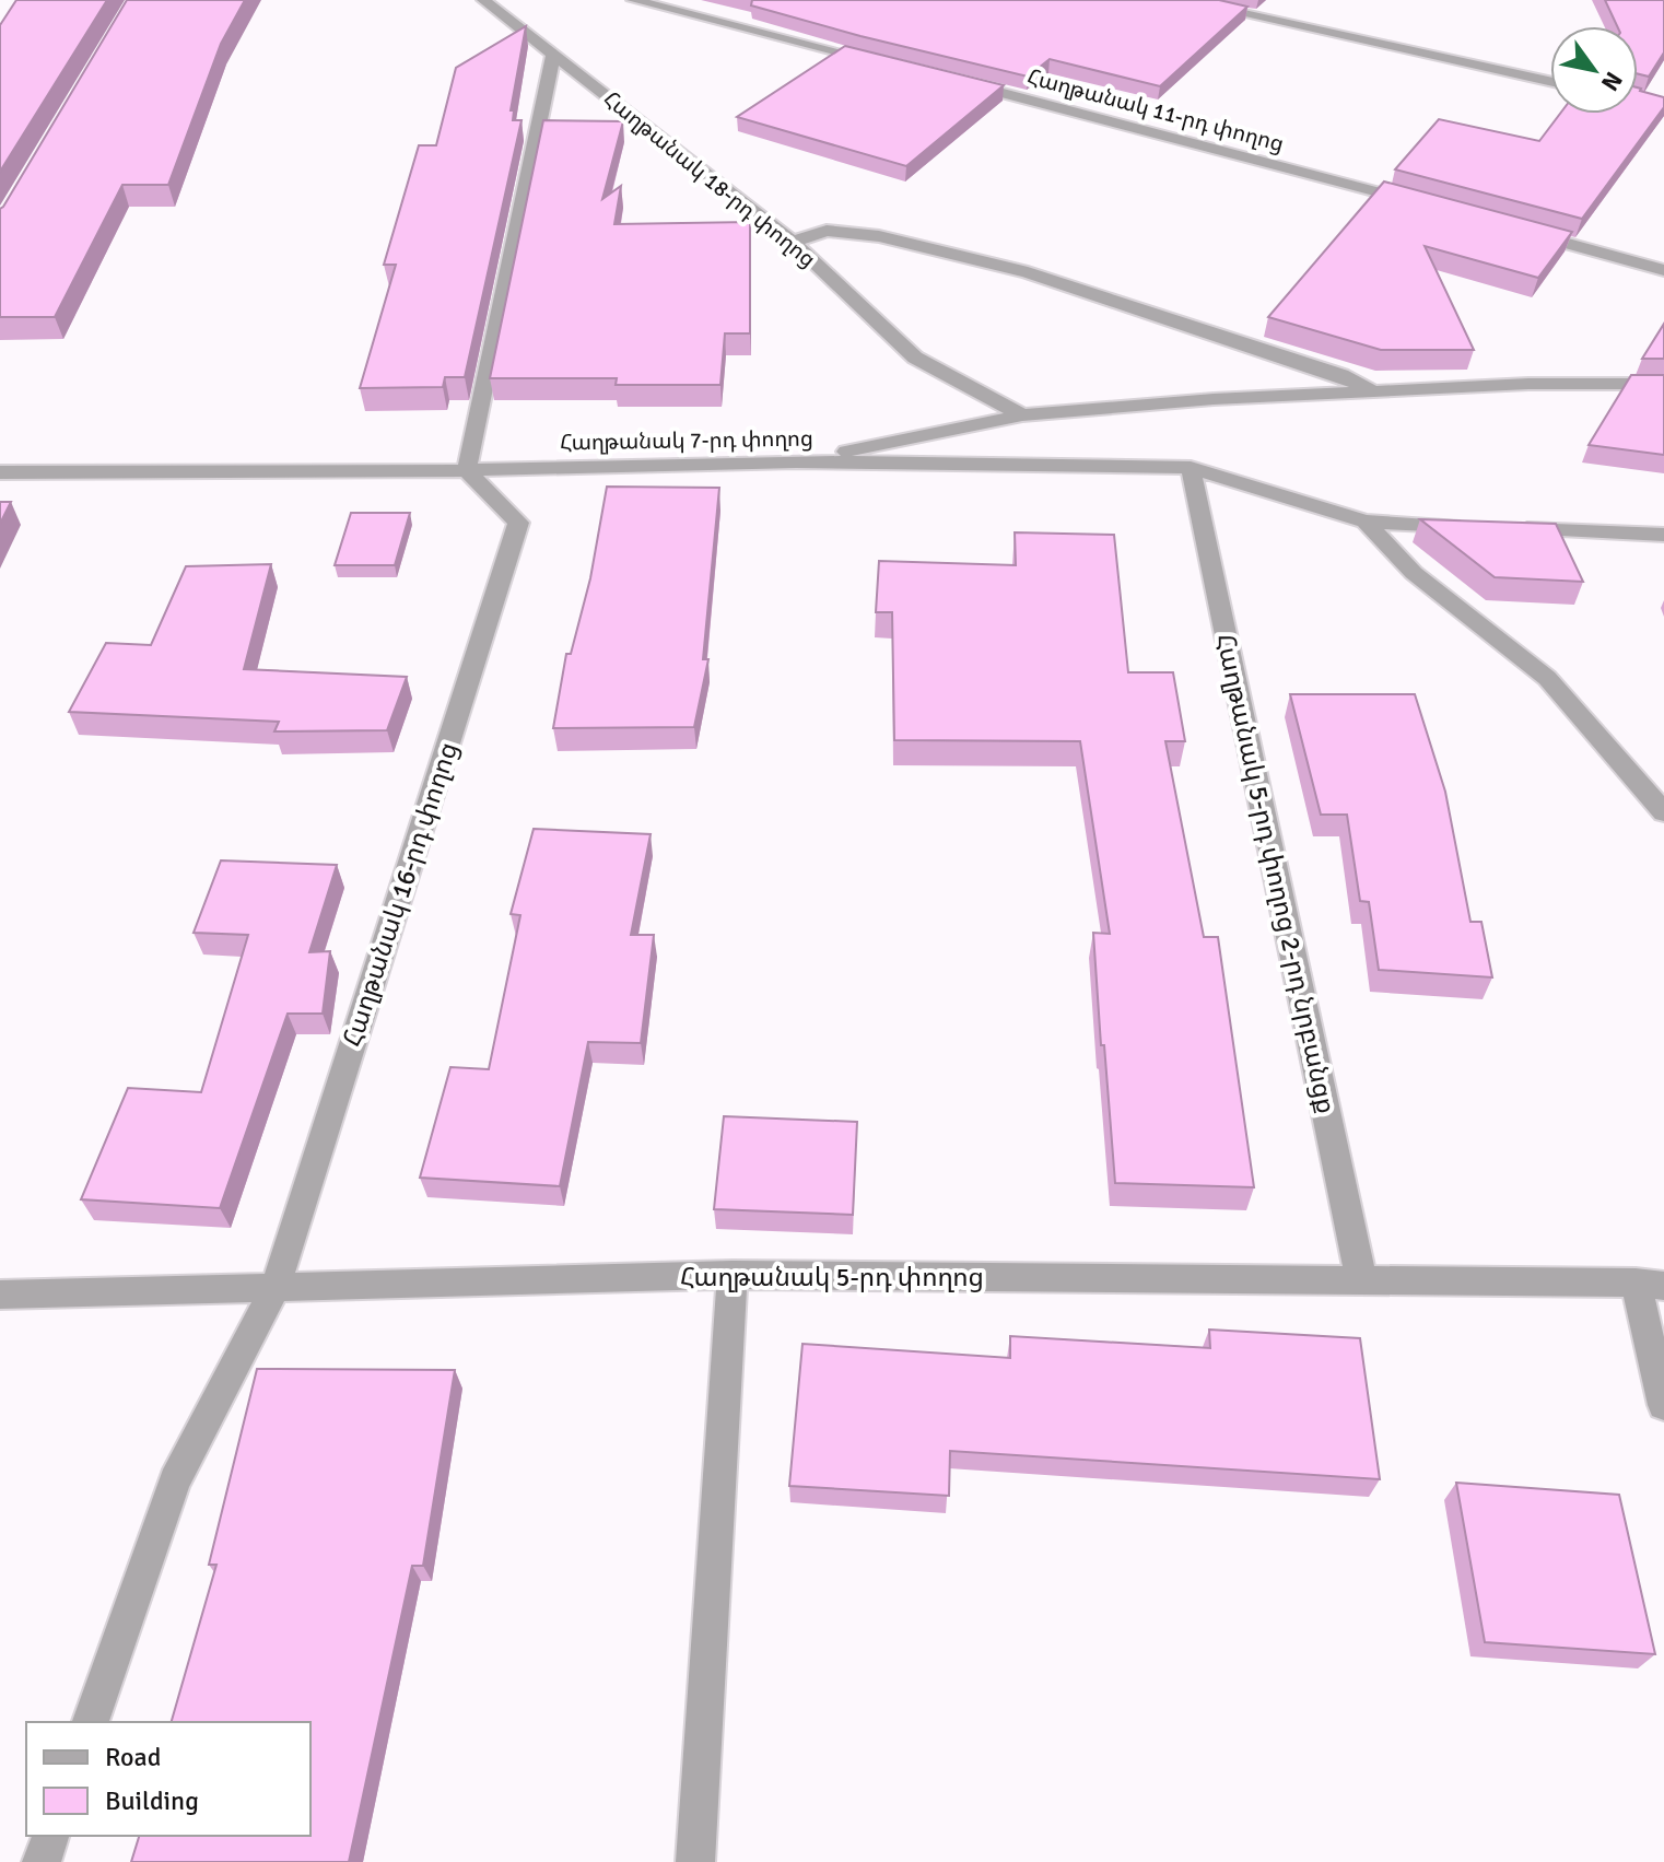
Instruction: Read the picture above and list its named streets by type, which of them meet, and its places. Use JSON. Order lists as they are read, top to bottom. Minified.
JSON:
{"streets":{"street":["Հաղթանակ 11-րդ փողոց","Հաղթանակ 18-րդ փողոց","Հաղթանակ 7-րդ փողոց","Հաղթանակ 5-րդ փողոց 2-րդ նրբանցք","Հաղթանակ 16-րդ փողոց","Հաղթանակ 5-րդ փողոց"]},"crossings":[["Հաղթանակ 7-րդ փողոց","Հաղթանակ 5-րդ փողոց 2-րդ նրբանցք"],["Հաղթանակ 7-րդ փողոց","Հաղթանակ 16-րդ փողոց"],["Հաղթանակ 5-րդ փողոց 2-րդ նրբանցք","Հաղթանակ 5-րդ փողոց"],["Հաղթանակ 16-րդ փողոց","Հաղթանակ 5-րդ փողոց"]],"legend":["Road","Building"],"north":"bottom right"}
